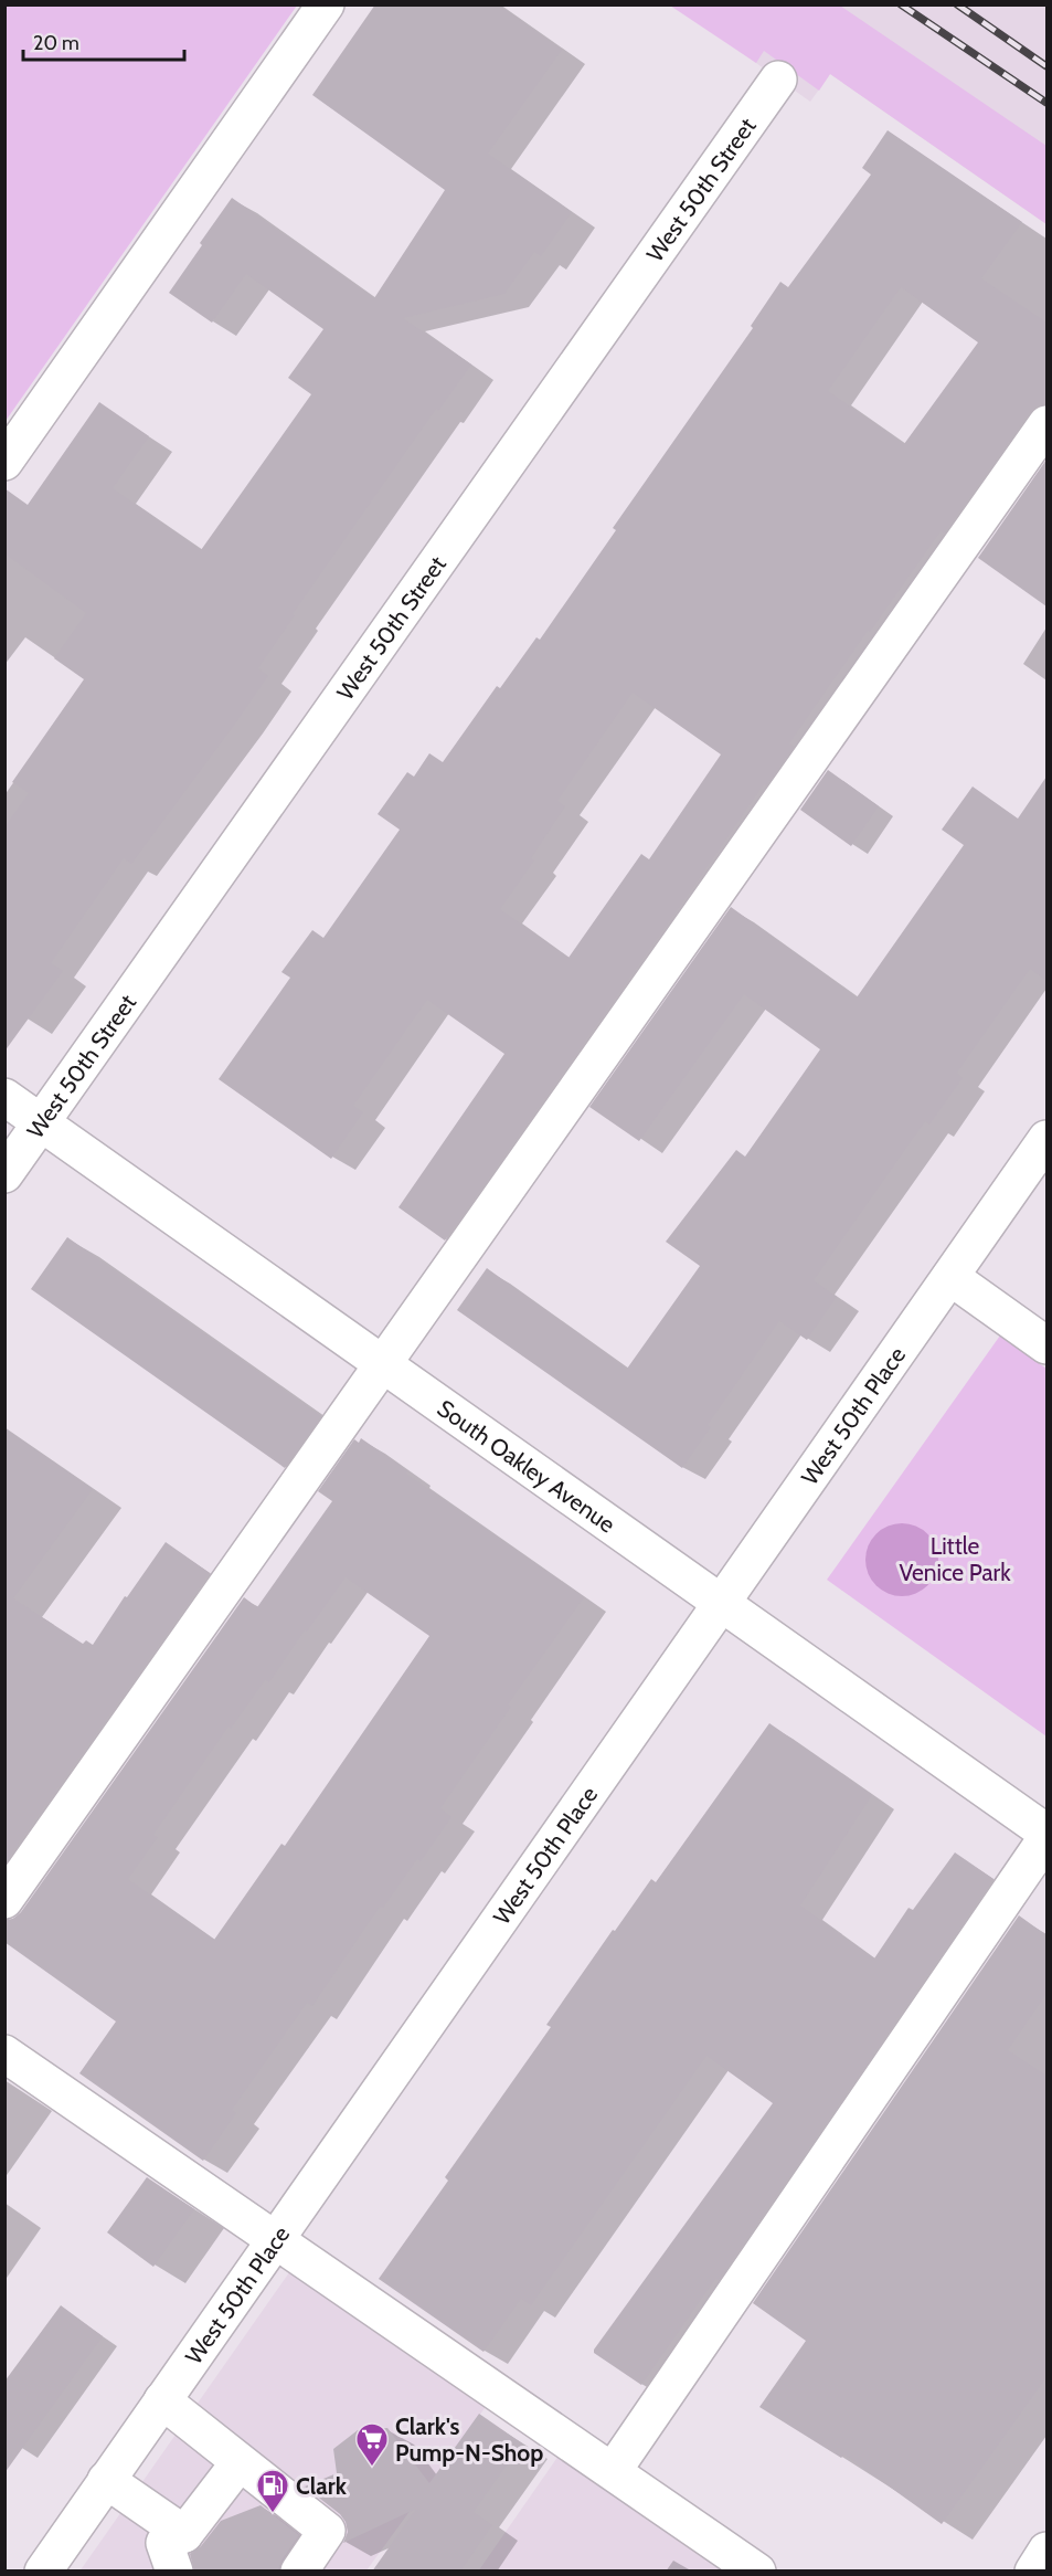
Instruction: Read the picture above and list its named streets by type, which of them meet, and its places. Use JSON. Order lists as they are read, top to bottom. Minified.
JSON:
{"streets":{"street":["West 50th Street","West 50th Place","South Oakley Avenue"]},"crossings":[["West 50th Street","South Oakley Avenue"],["West 50th Place","South Oakley Avenue"]],"parks":["Little Venice Park"],"places":{"supermarket":["Clark's Pump-N-Shop"],"fuel station":["Clark"]},"scale_bar":"20 m"}
